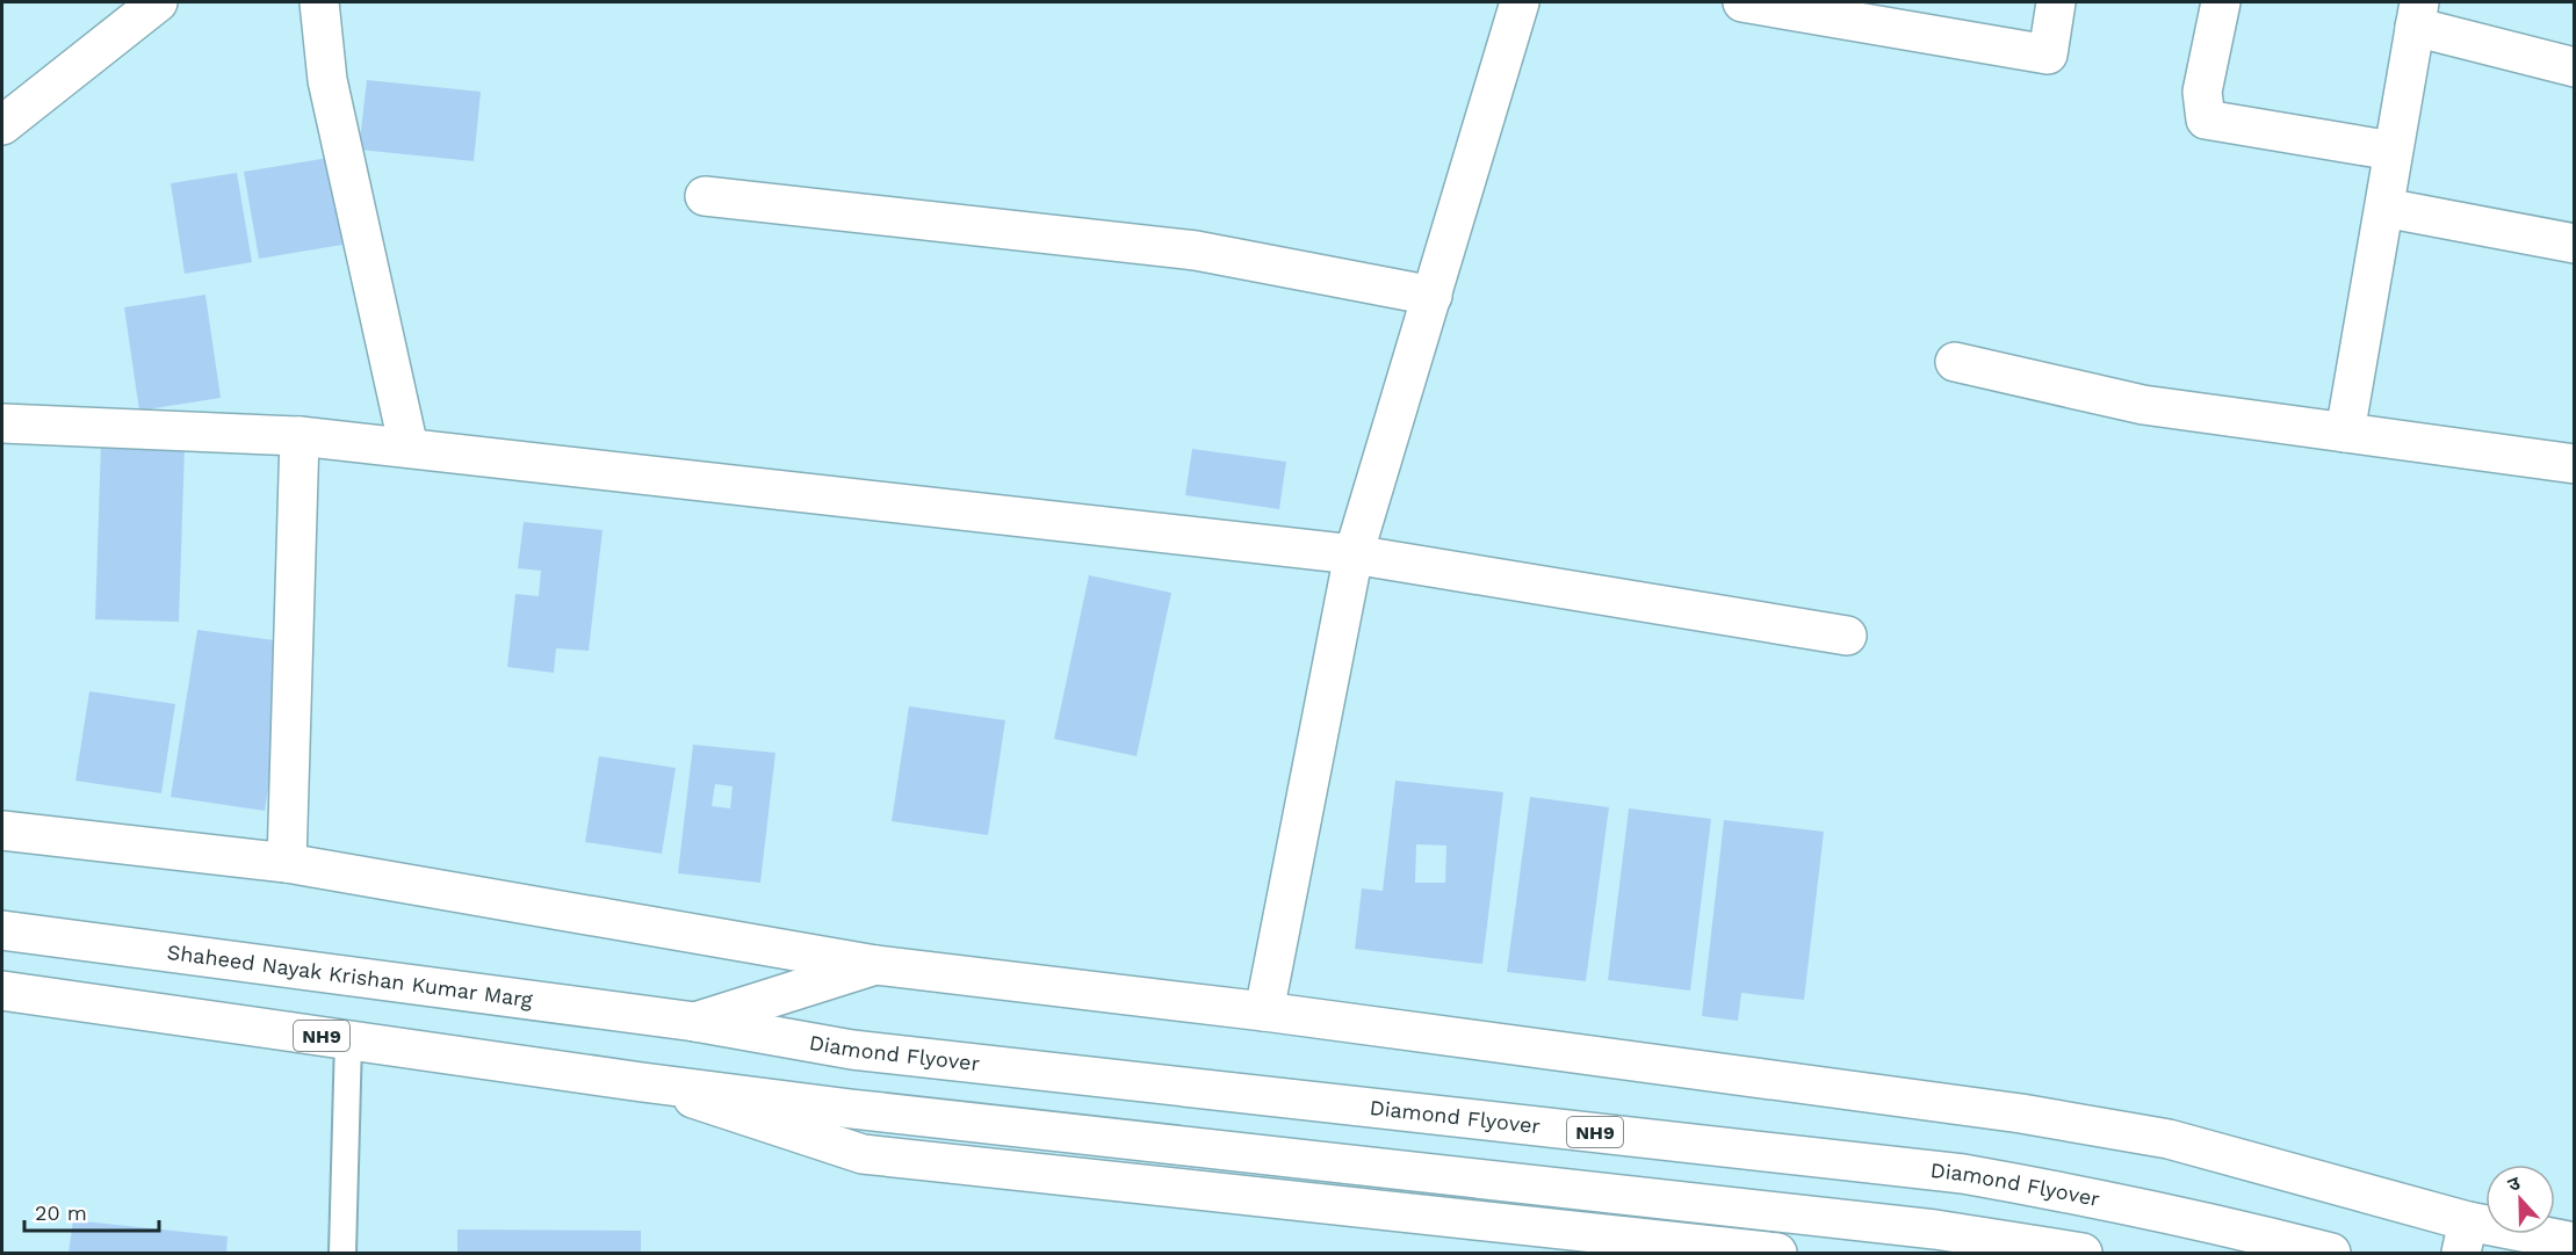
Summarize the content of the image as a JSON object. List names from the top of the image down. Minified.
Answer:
{"streets":{"main road":["Shaheed Nayak Krishan Kumar Marg","NH9","Diamond Flyover"]},"crossings":[["Shaheed Nayak Krishan Kumar Marg","Diamond Flyover"]],"scale_bar":"20 m","north":"top"}
